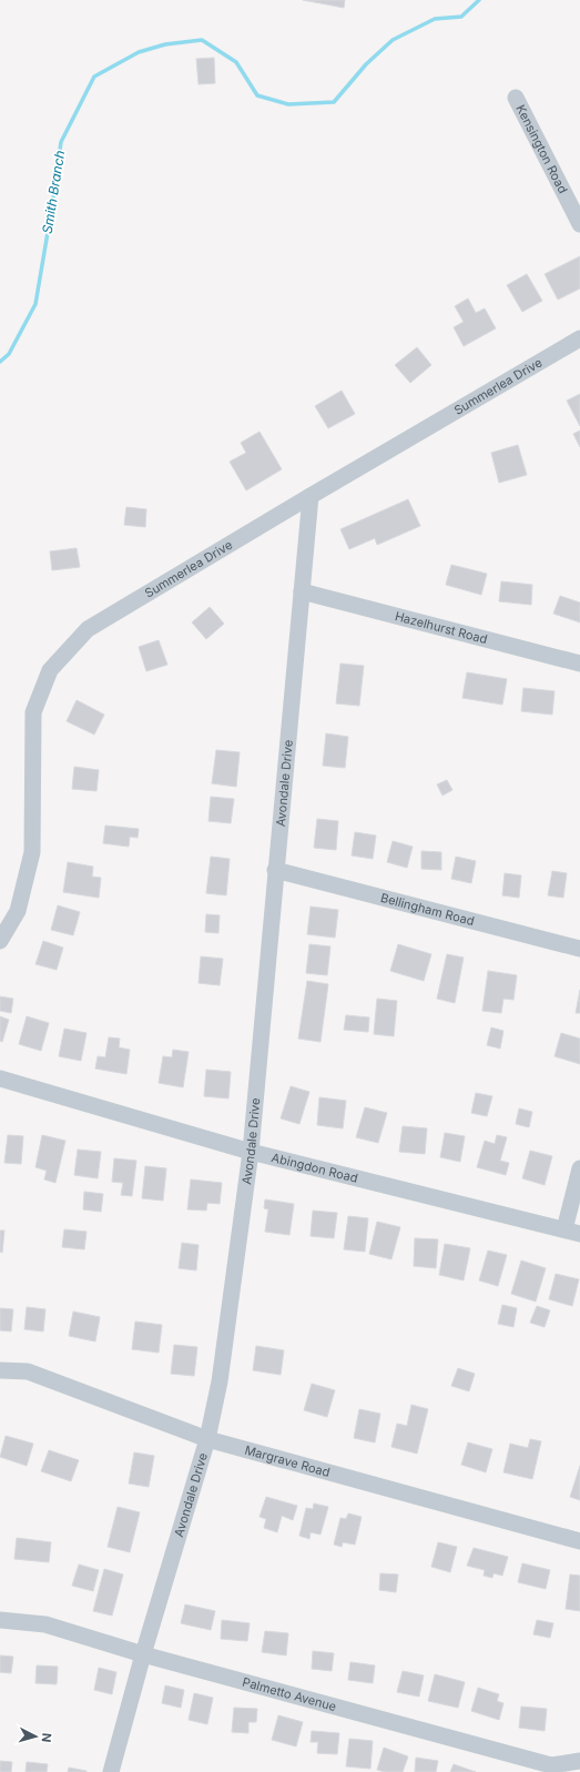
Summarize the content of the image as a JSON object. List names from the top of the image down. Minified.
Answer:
{"streets":{"street":["Kensington Road","Summerlea Drive","Hazelhurst Road","Avondale Drive","Bellingham Road","Abingdon Road","Margrave Road","Palmetto Avenue"]},"crossings":[["Summerlea Drive","Avondale Drive"],["Hazelhurst Road","Avondale Drive"],["Avondale Drive","Bellingham Road"],["Avondale Drive","Abingdon Road"],["Avondale Drive","Margrave Road"],["Avondale Drive","Palmetto Avenue"]],"water":["Smith Branch"],"north":"right"}
